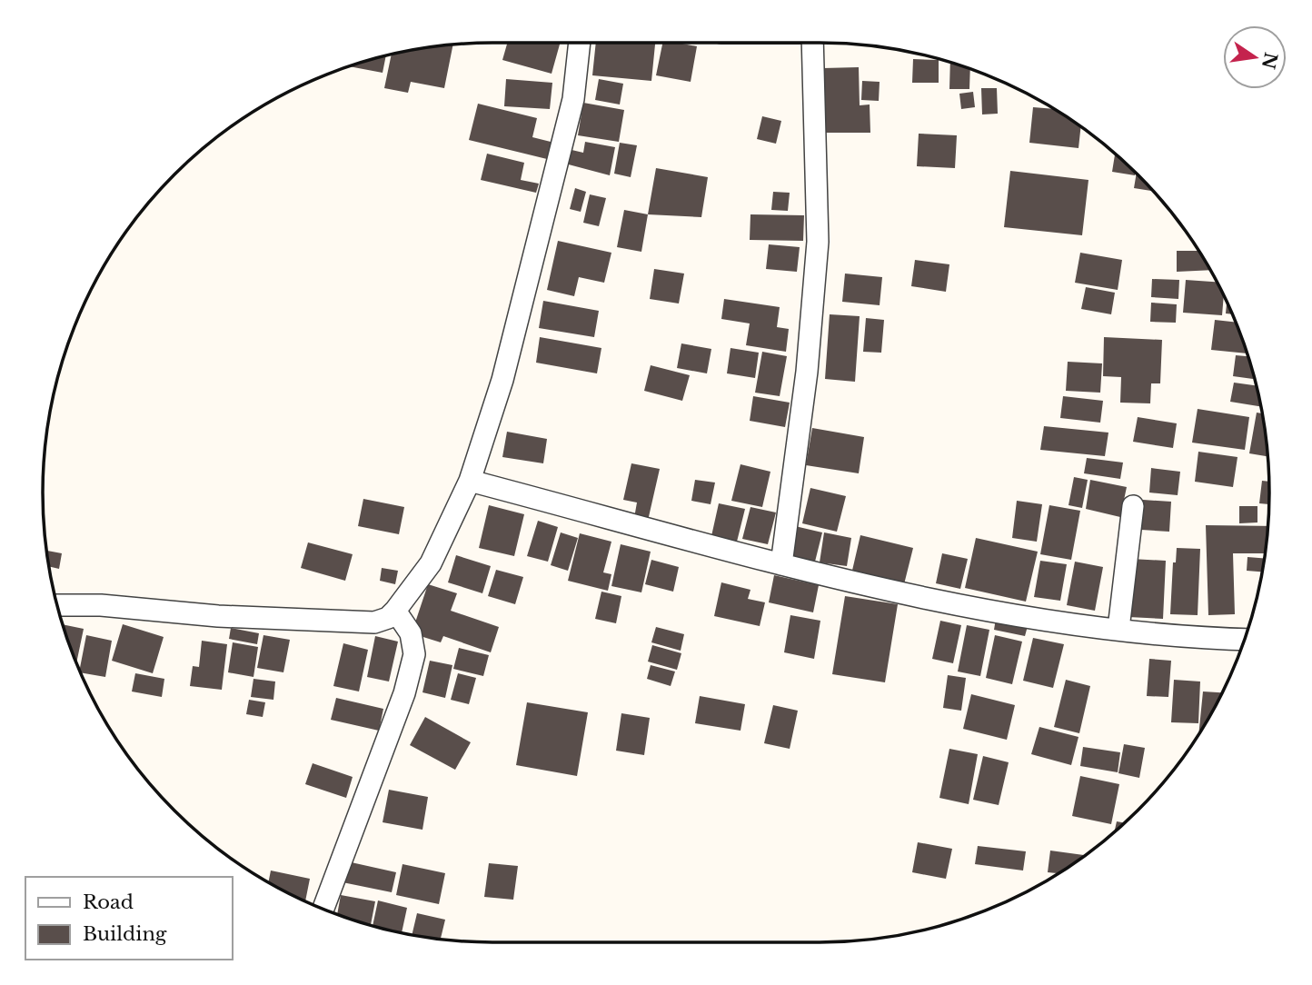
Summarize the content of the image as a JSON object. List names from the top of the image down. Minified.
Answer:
{"legend":["Road","Building"],"north":"right"}
